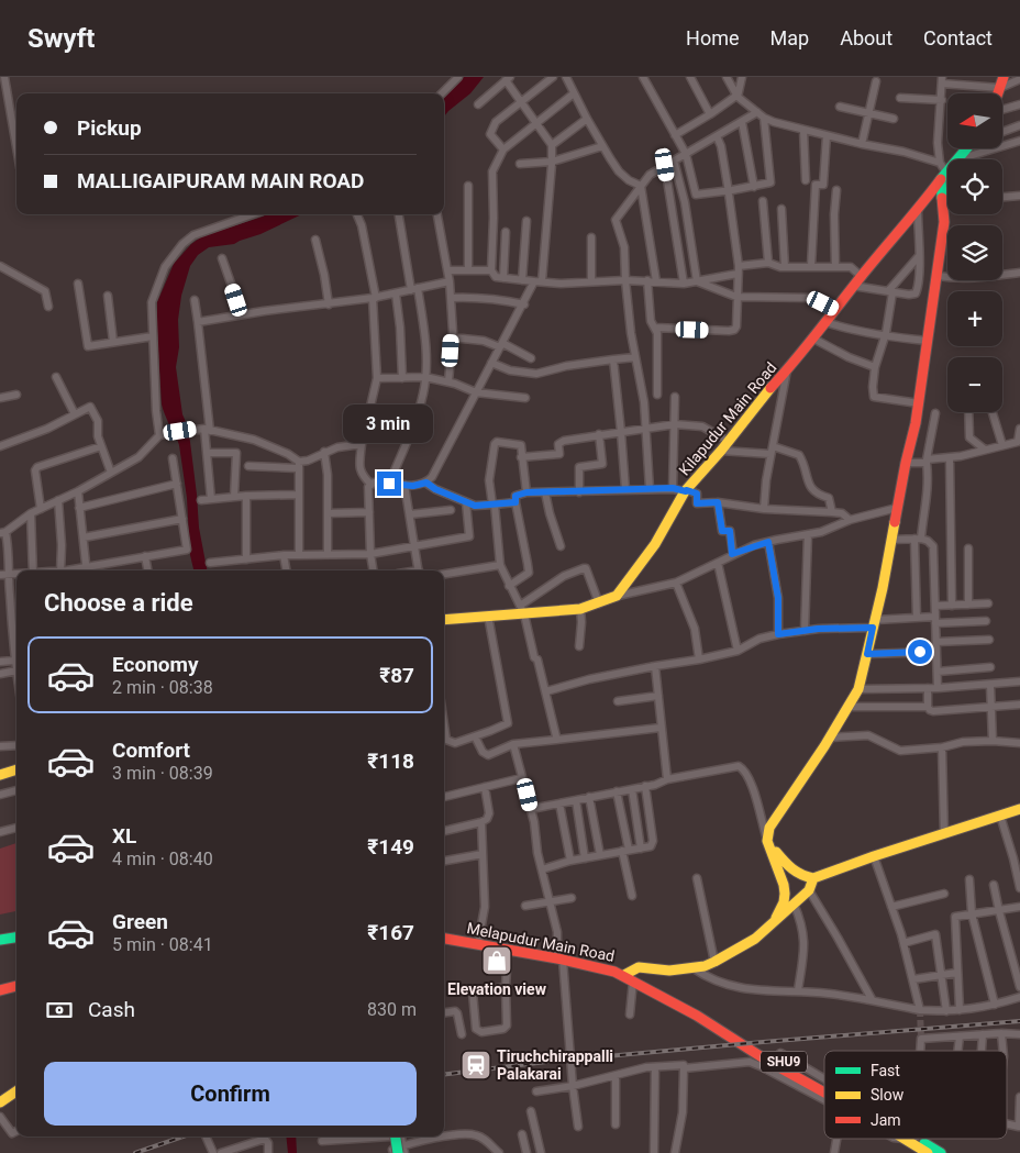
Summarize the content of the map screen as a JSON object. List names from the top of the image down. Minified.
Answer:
{"streets":{"main road":["Kilapudur Main Road","Melapudur Main Road","SHU9"]},"places":{"shop":["Elevation view"],"station":["Tiruchchirappalli Palakarai"]},"legend":["Fast","Slow","Jam"],"north":"left","page":{"header":"Swyft","nav":["Home","Map","About","Contact"],"map_buttons":["+","−"],"banner":["Pickup","MALLIGAIPURAM MAIN ROAD"],"bubble":"3 min","heading":"Choose a ride","list":[{"name":"Economy","note":"2 min · 08:38","value":"₹87"},{"name":"Comfort","note":"3 min · 08:39","value":"₹118"},{"name":"XL","note":"4 min · 08:40","value":"₹149"},{"name":"Green","note":"5 min · 08:41","value":"₹167"}],"pay":["Cash","830 m"],"buttons":"Confirm"}}
